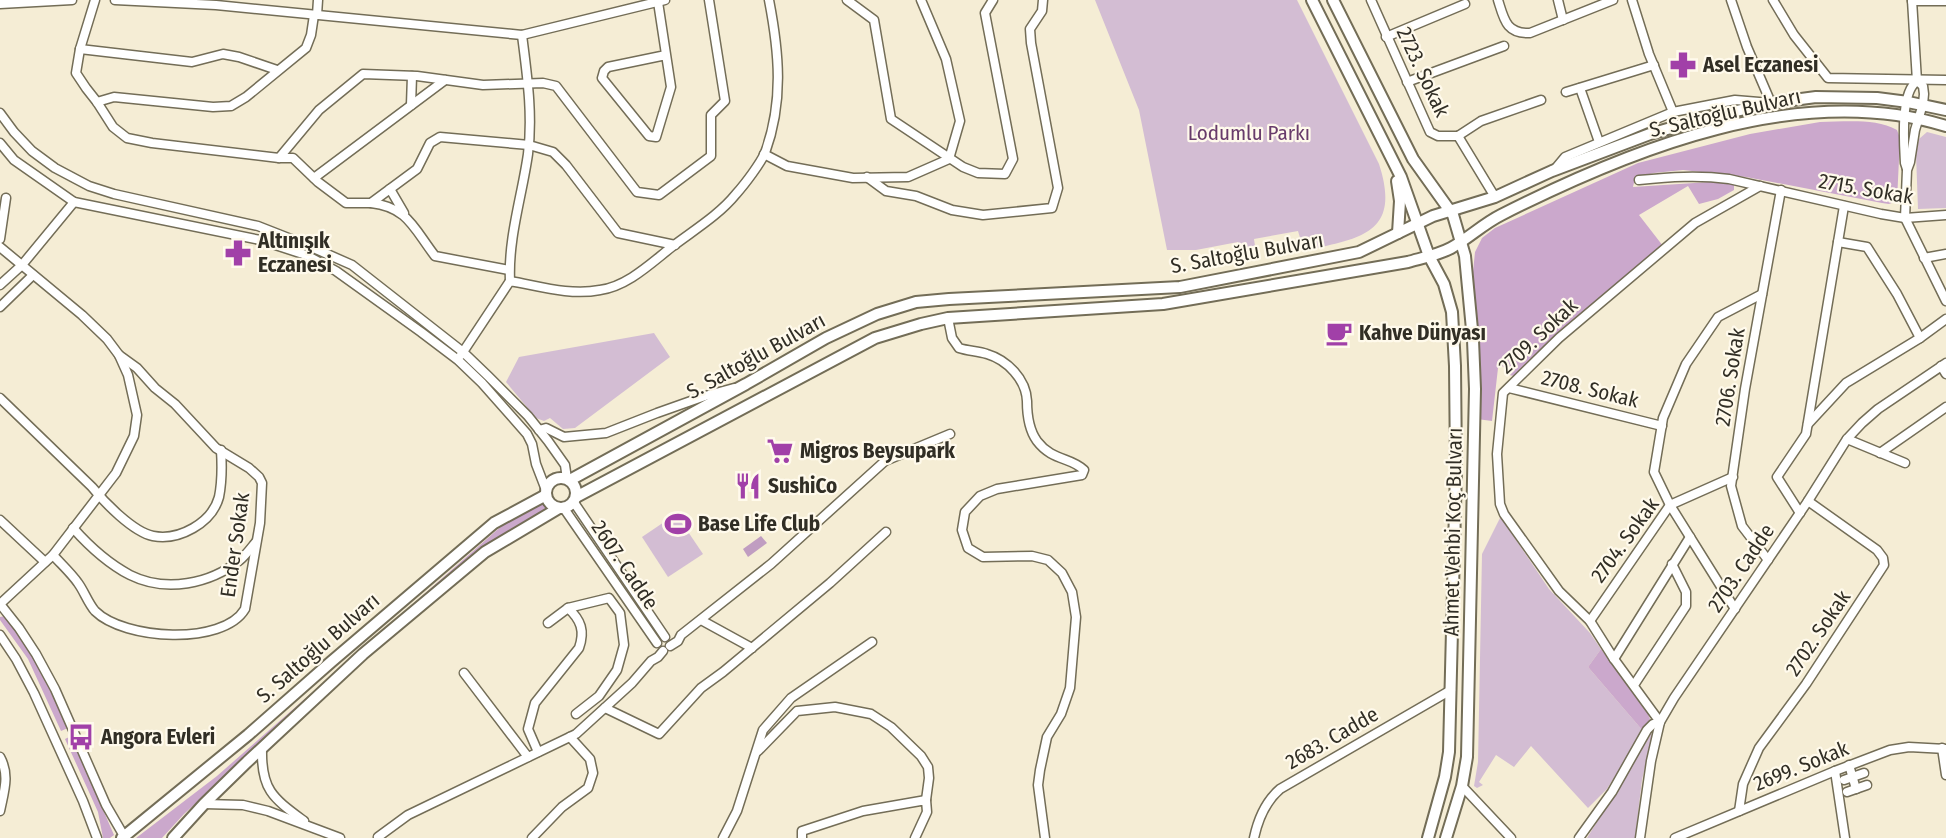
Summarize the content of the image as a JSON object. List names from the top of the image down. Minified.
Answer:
{"streets":{"main road":["S. Saltoğlu Bulvarı","Ahmet Vehbi Koç Bulvarı"],"street":["2723. Sokak","2715. Sokak","2709. Sokak","2706. Sokak","2708. Sokak","2704. Sokak","Ender Sokak","2607. Cadde","2703. Cadde","2702. Sokak","2683. Cadde","2699. Sokak"]},"crossings":[["S. Saltoğlu Bulvarı","Ahmet Vehbi Koç Bulvarı"],["S. Saltoğlu Bulvarı","2607. Cadde"],["2715. Sokak","2709. Sokak"],["2715. Sokak","2706. Sokak"],["2709. Sokak","2708. Sokak"],["2709. Sokak","2704. Sokak"],["2709. Sokak","2703. Cadde"],["2706. Sokak","2704. Sokak"],["2706. Sokak","2703. Cadde"],["Ahmet Vehbi Koç Bulvarı","2683. Cadde"],["2703. Cadde","2702. Sokak"],["2702. Sokak","2699. Sokak"]],"parks":["Lodumlu Parkı"],"places":{"pharmacy":["Asel Eczanesi","Altınışık Eczanesi"],"cafe":["Kahve Dünyası"],"supermarket":["Migros Beysupark"],"restaurant":["SushiCo"],"sports":["Base Life Club"],"bus stop":["Angora Evleri"]}}
